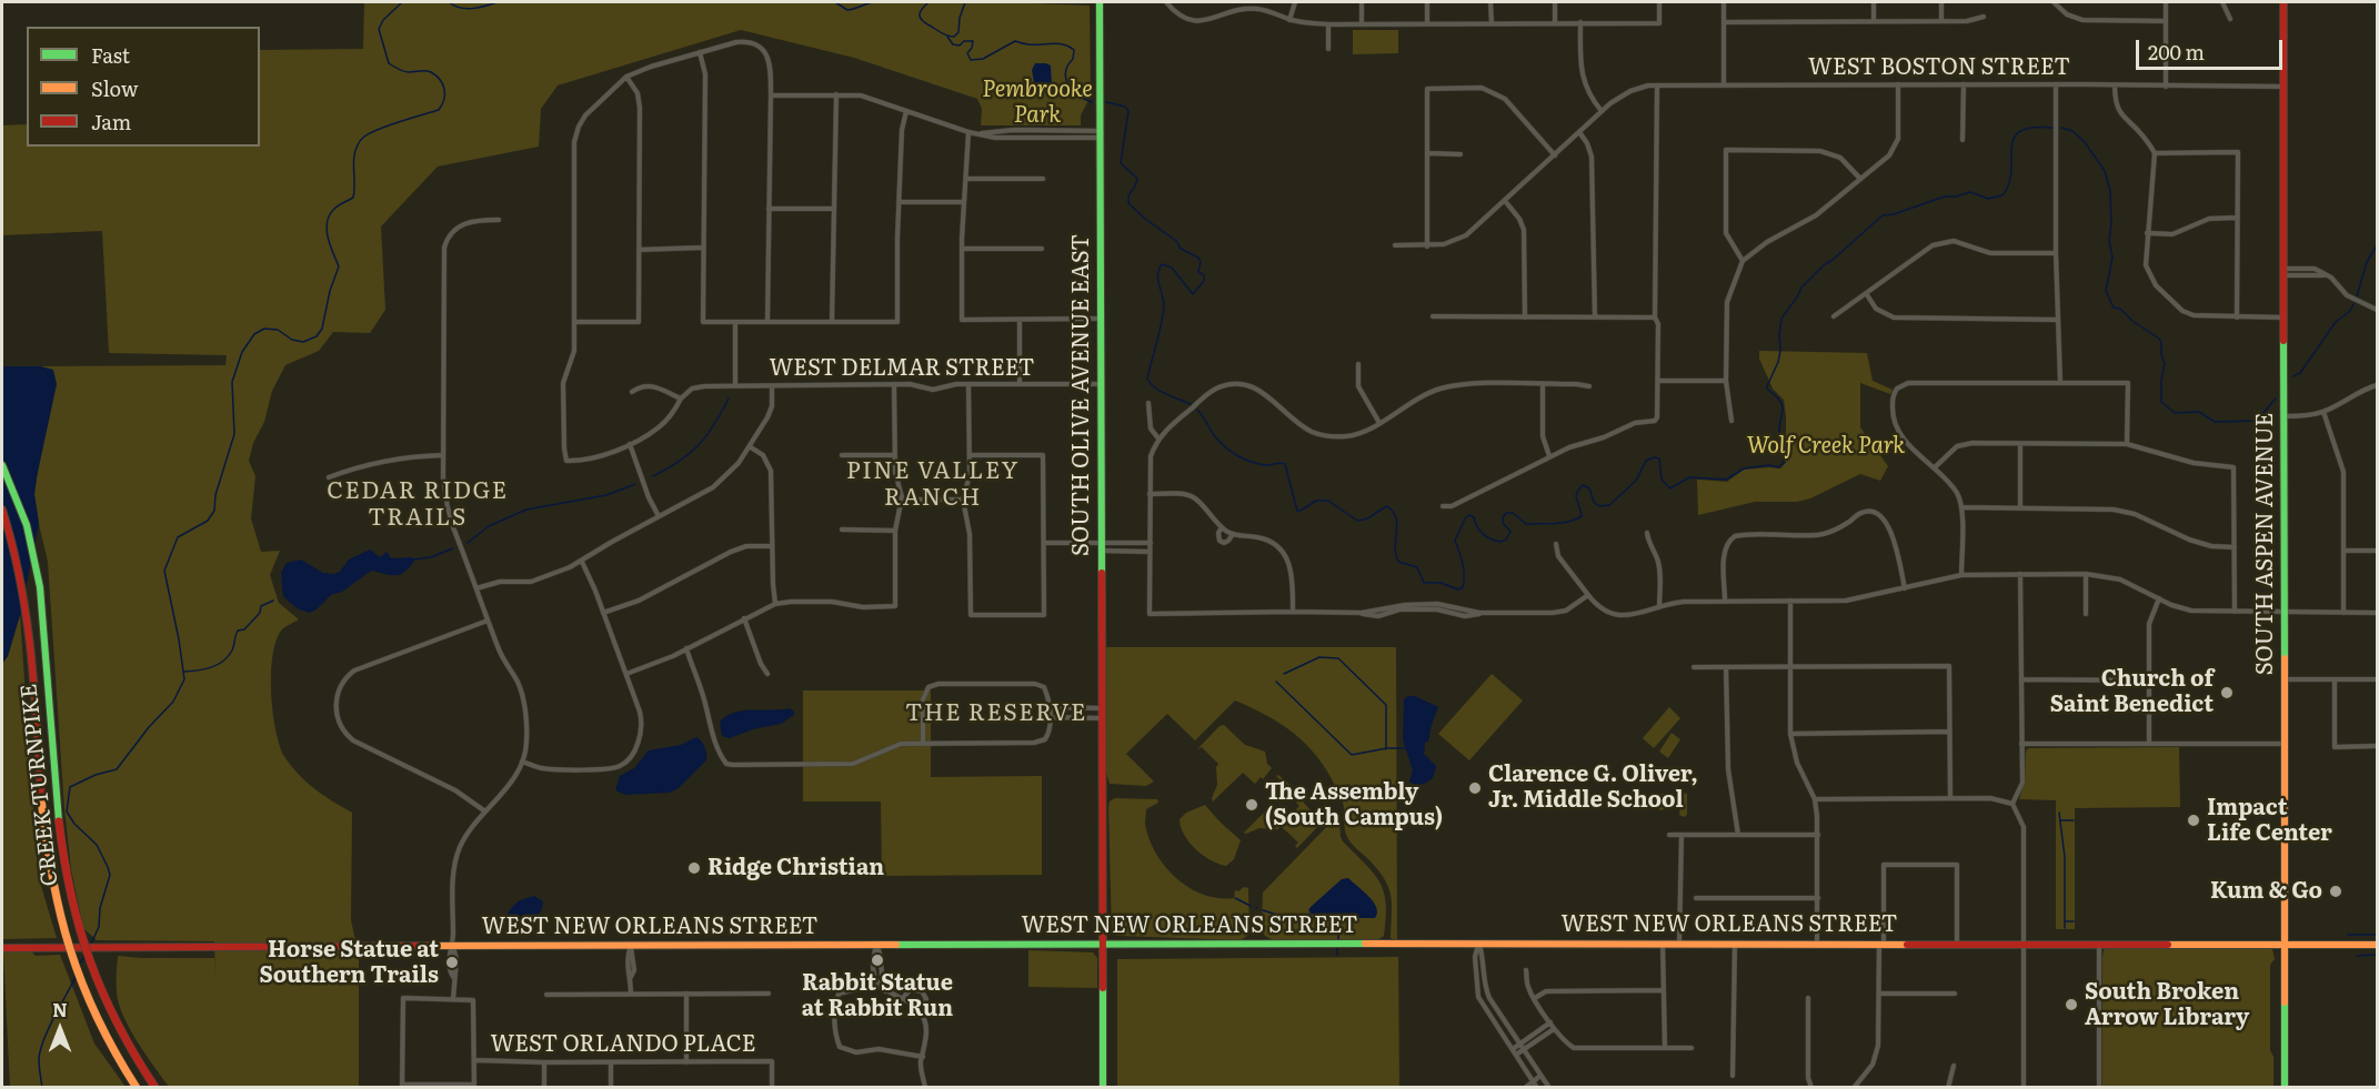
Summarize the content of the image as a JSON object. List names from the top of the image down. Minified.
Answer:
{"streets":{"main road":["SOUTH OLIVE AVENUE EAST","SOUTH ASPEN AVENUE","CREEK TURNPIKE","WEST NEW ORLEANS STREET"],"street":["WEST BOSTON STREET","WEST DELMAR STREET","WEST ORLANDO PLACE"]},"crossings":[["WEST BOSTON STREET","SOUTH ASPEN AVENUE"],["WEST DELMAR STREET","SOUTH OLIVE AVENUE EAST"],["SOUTH OLIVE AVENUE EAST","WEST NEW ORLEANS STREET"],["SOUTH ASPEN AVENUE","WEST NEW ORLEANS STREET"]],"districts":["PINE VALLEY RANCH","CEDAR RIDGE TRAILS","THE RESERVE"],"parks":["Pembrooke Park","Wolf Creek Park"],"places":["Church of Saint Benedict","Clarence G. Oliver, Jr. Middle School","The Assembly (South Campus)","Impact Life Center","Ridge Christian","Kum & Go","Rabbit Statue at Rabbit Run","Horse Statue at Southern Trails","South Broken Arrow Library"],"legend":["Fast","Slow","Jam"],"scale_bar":"200 m","north":"top"}
